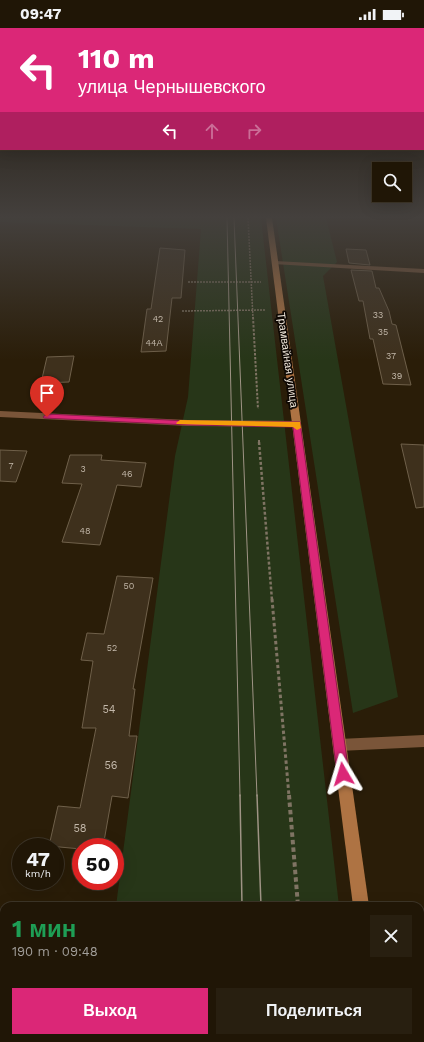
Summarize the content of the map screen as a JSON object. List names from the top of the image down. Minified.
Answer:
{"streets":{"main road":["Трамвайная улица"]},"house_numbers":["33","42","35","44А","37","39","7","3","46","48","50","52","54","56","58"],"page":{"status":"09:47","turn":["110 m","улица Чернышевского"],"speed":"47 km/h","limit":"50","heading":["1 мин","190 m · 09:48"],"buttons":["Выход","Поделиться"]}}
